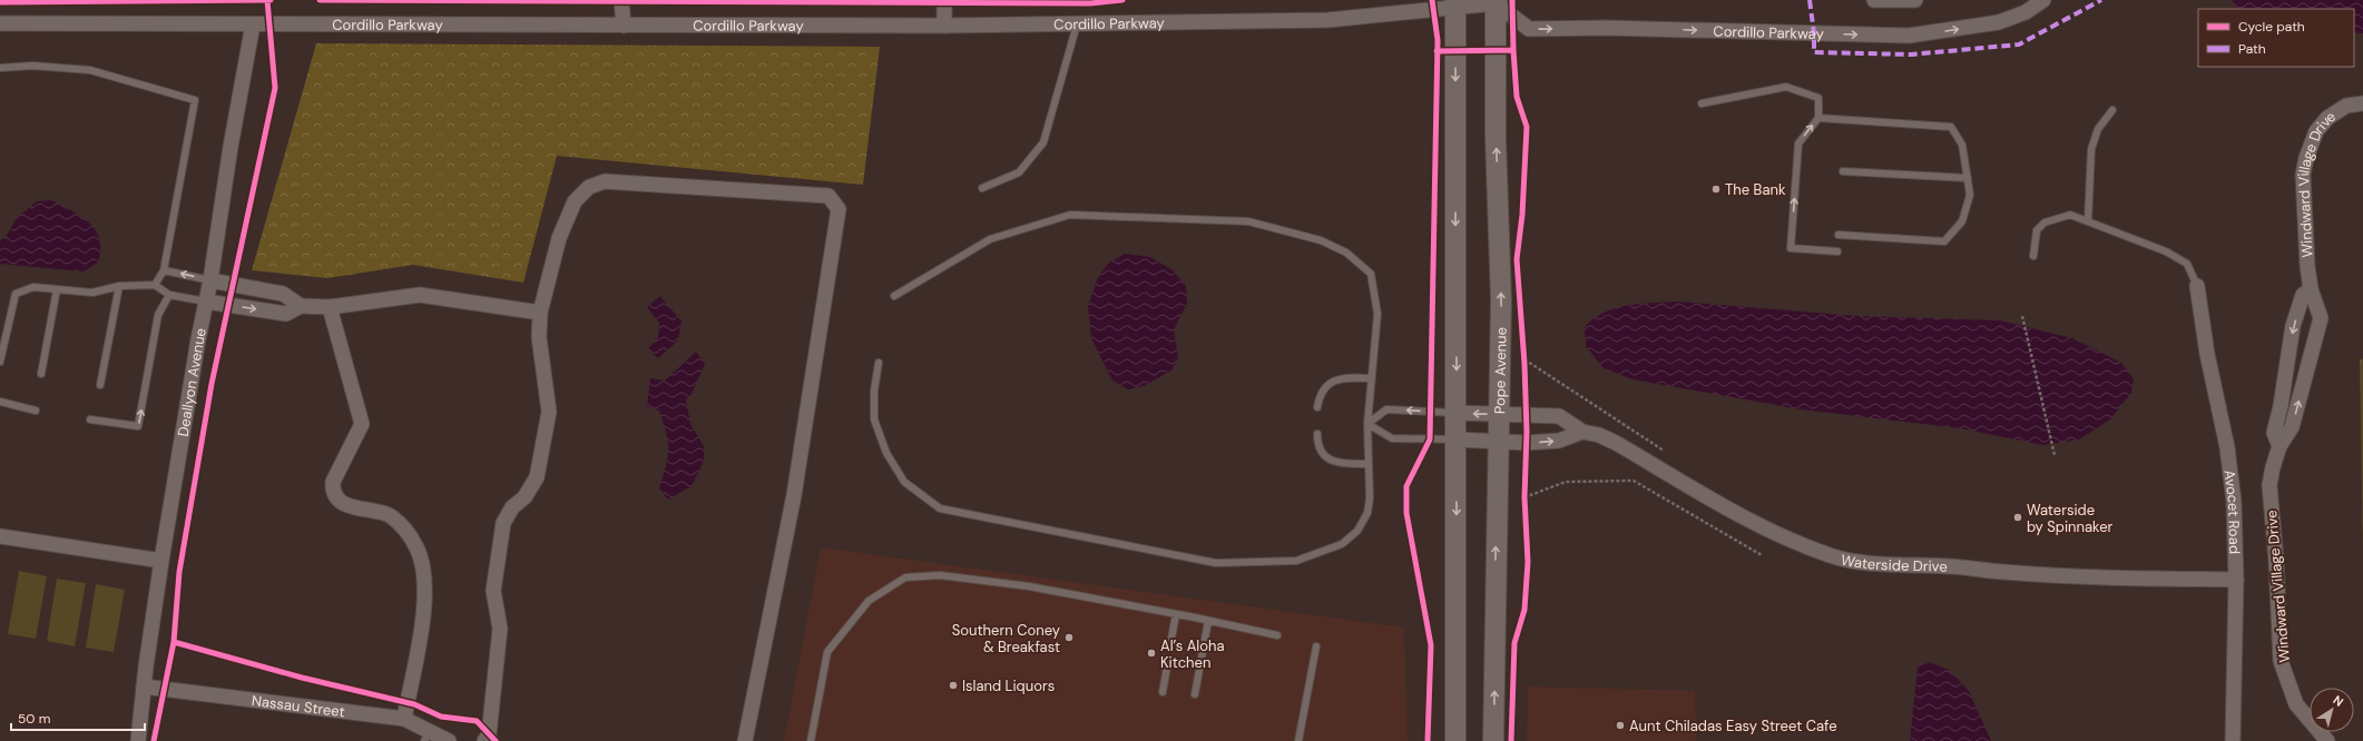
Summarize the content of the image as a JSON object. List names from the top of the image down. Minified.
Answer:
{"streets":{"main road":["Pope Avenue"],"street":["Cordillo Parkway","Windward Village Drive","Deallyon Avenue","Avocet Road","Waterside Drive","Nassau Street"]},"crossings":[["Cordillo Parkway","Pope Avenue"],["Cordillo Parkway","Deallyon Avenue"],["Pope Avenue","Waterside Drive"],["Deallyon Avenue","Nassau Street"],["Avocet Road","Waterside Drive"]],"places":["The Bank","Waterside by Spinnaker","Southern Coney & Breakfast","Al’s Aloha Kitchen","Island Liquors","Aunt Chiladas Easy Street Cafe"],"legend":["Cycle path","Path"],"scale_bar":"50 m","north":"top right"}
